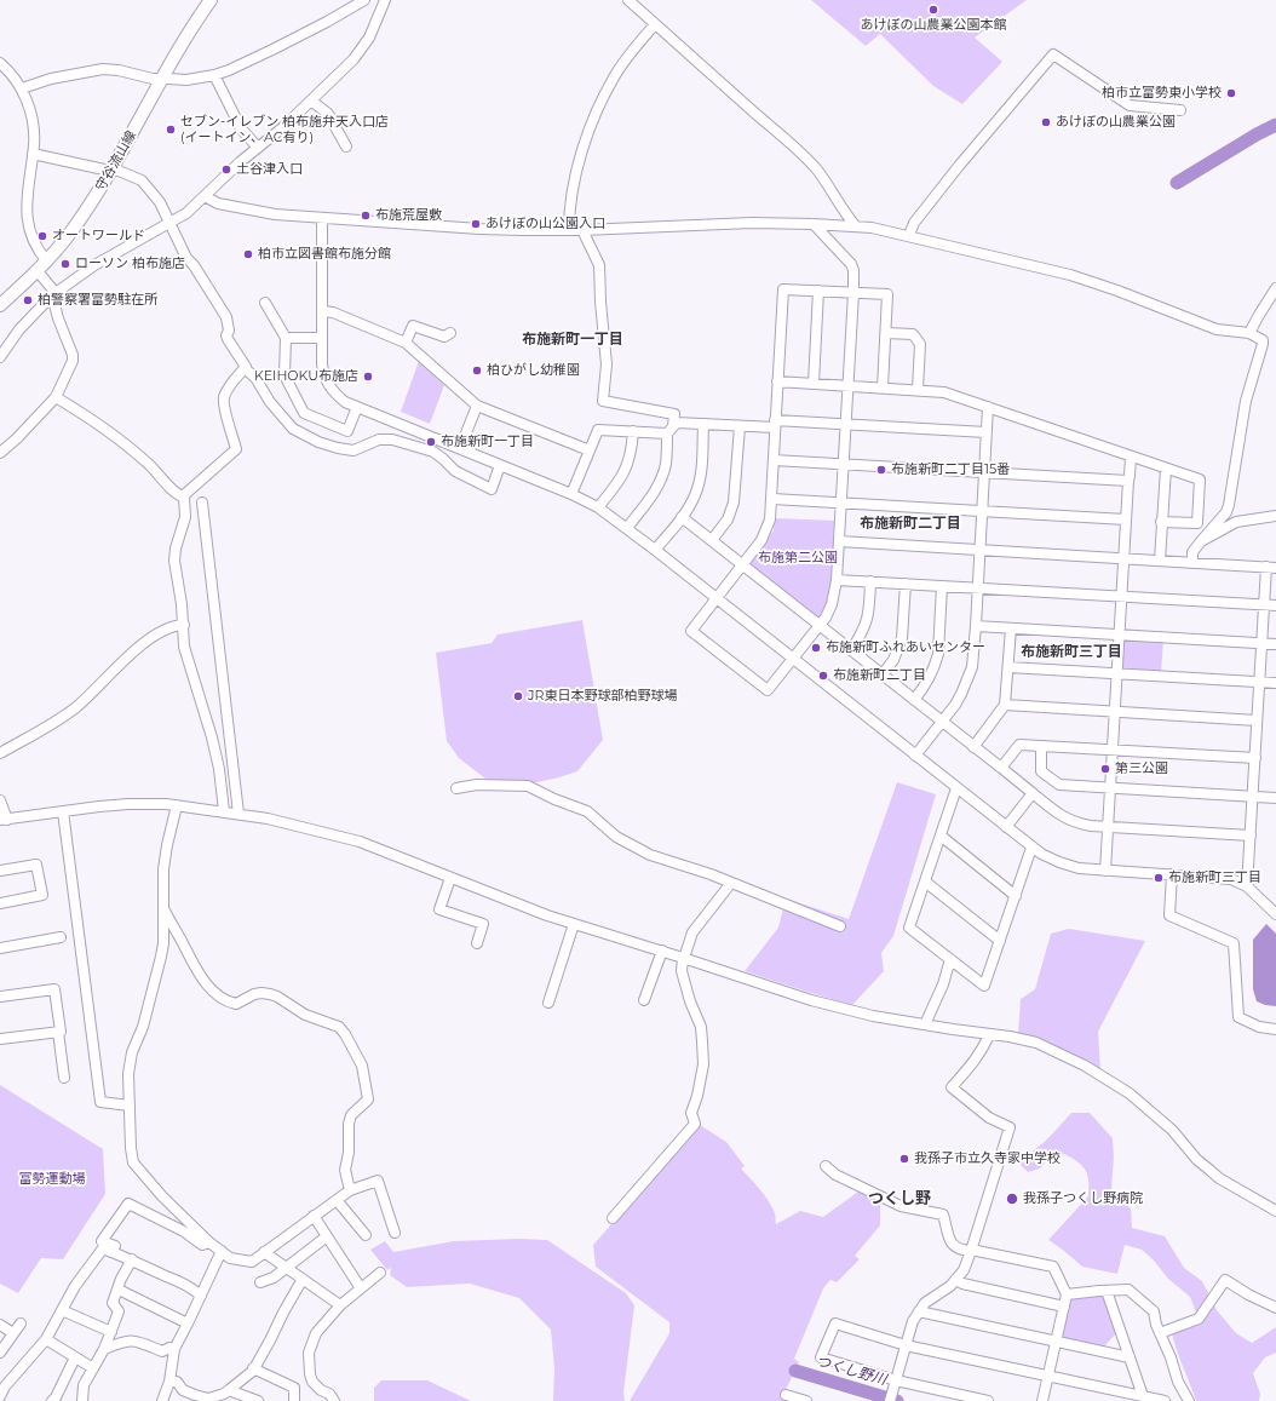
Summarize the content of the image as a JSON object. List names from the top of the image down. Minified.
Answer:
{"streets":{"main road":["守谷流山線"]},"districts":["布施新町一丁目","布施新町二丁目","布施新町三丁目","つくし野"],"water":["つくし野川"],"parks":["布施第二公園","富勢運動場"],"places":["あけぼの山農業公園本館","柏市立富勢東小学校","あけぼの山農業公園","セブン-イレブン 柏布施弁天入口店 (イートイン、AC有り)","土谷津入口","布施荒屋敷","あけぼの山公園入口","オートワールド","柏市立図書館布施分館","ローソン 柏布施店","柏警察署富勢駐在所","柏ひがし幼稚園","KEIHOKU布施店","布施新町一丁目","布施新町二丁目15番","布施新町ふれあいセンター","布施新町二丁目","JR東日本野球部柏野球場","第三公園","布施新町三丁目","我孫子市立久寺家中学校","我孫子つくし野病院"]}
